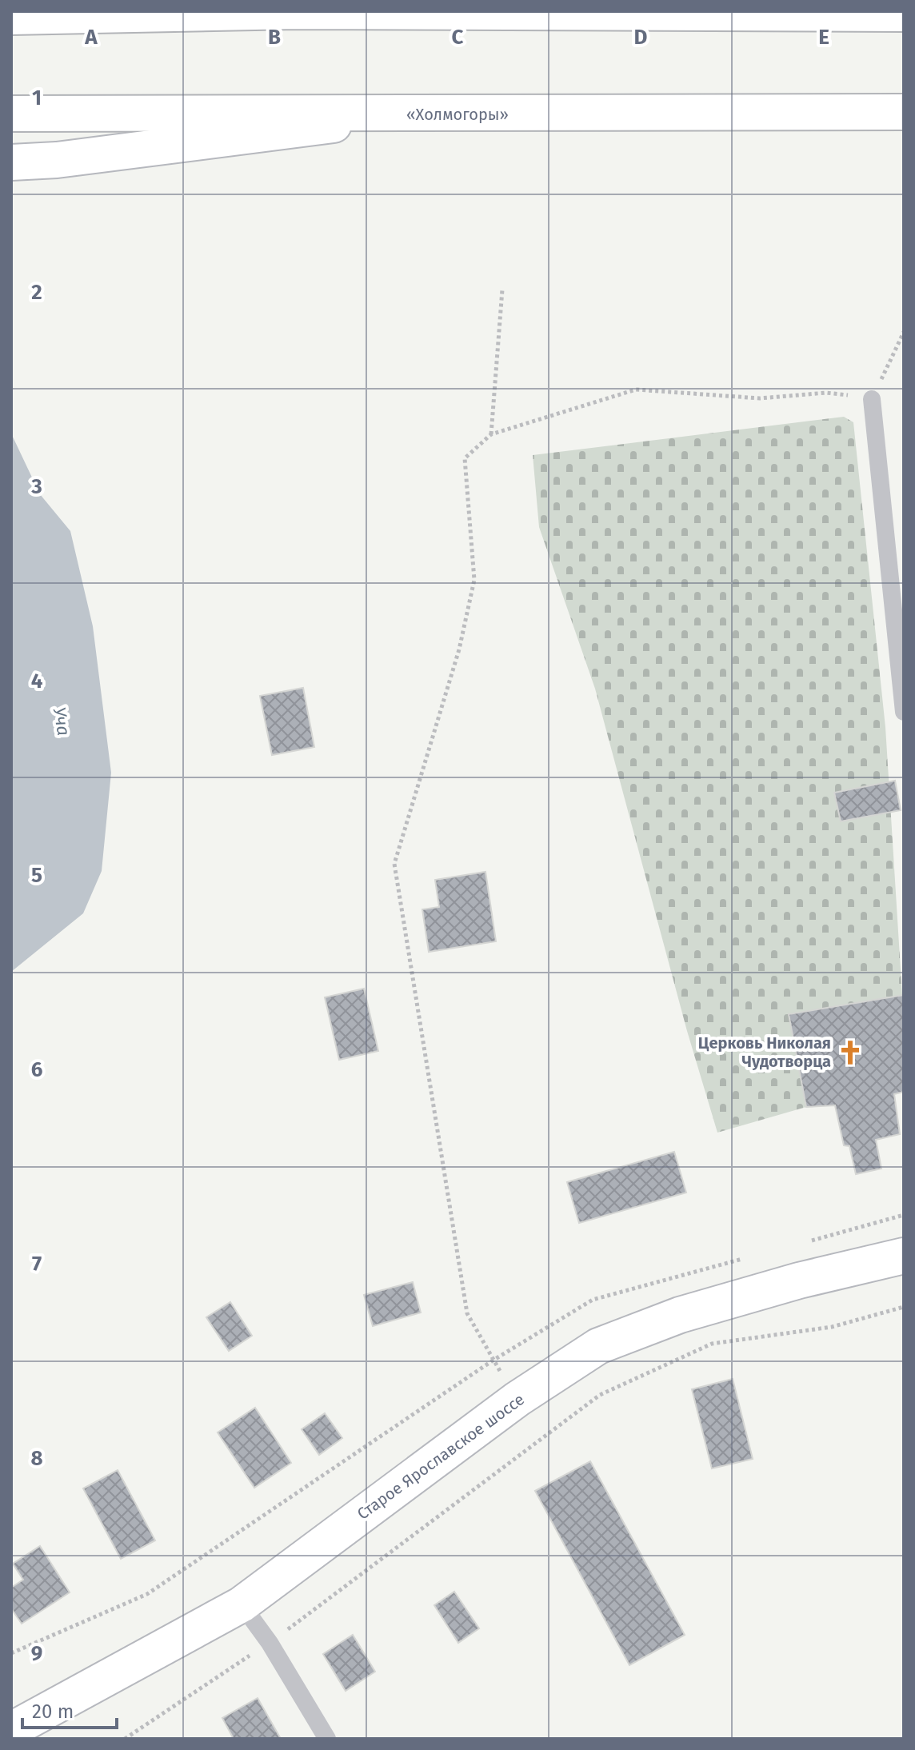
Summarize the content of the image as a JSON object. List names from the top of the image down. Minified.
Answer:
{"streets":{"main road":["«Холмогоры»","Старое Ярославское шоссе"]},"water":["Уча"],"places":{"church":["Церковь Николая Чудотворца"]},"scale_bar":"20 m","grid":{"columns":["A","B","C","D","E"],"rows":["1","2","3","4","5","6","7","8","9"]}}
